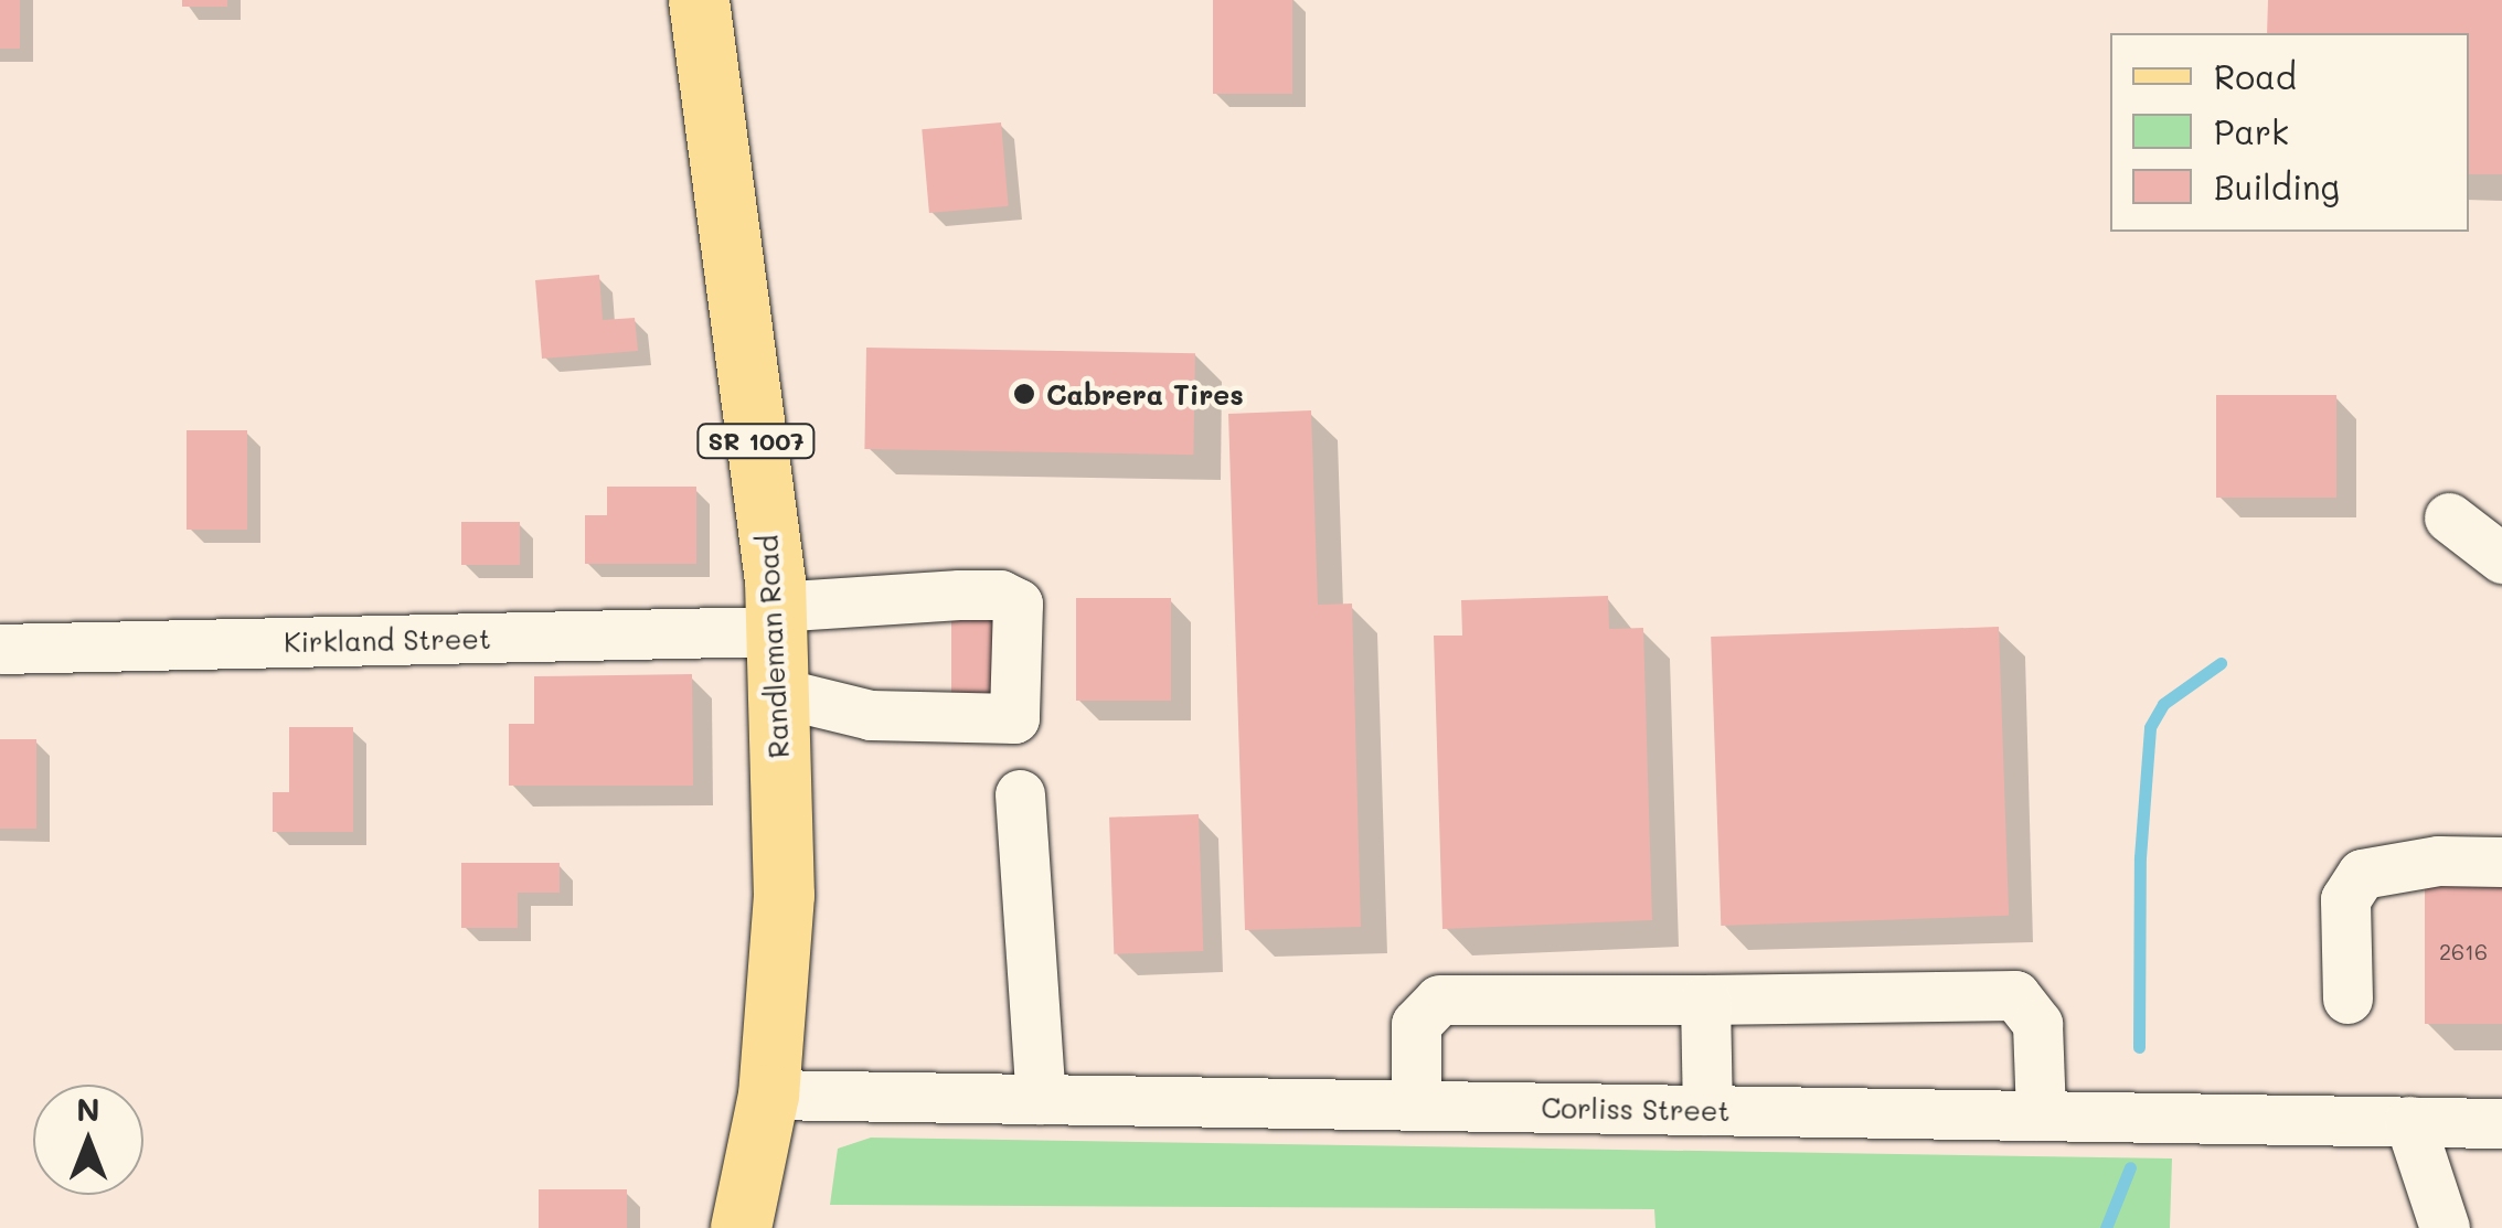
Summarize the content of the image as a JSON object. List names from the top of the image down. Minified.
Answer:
{"streets":{"main road":["SR 1007","Randleman Road"],"street":["Kirkland Street","Corliss Street"]},"crossings":[["Kirkland Street","Randleman Road"],["Randleman Road","Corliss Street"]],"places":["Cabrera Tires"],"house_numbers":["2616"],"legend":["Road","Park","Building"],"north":"top"}
